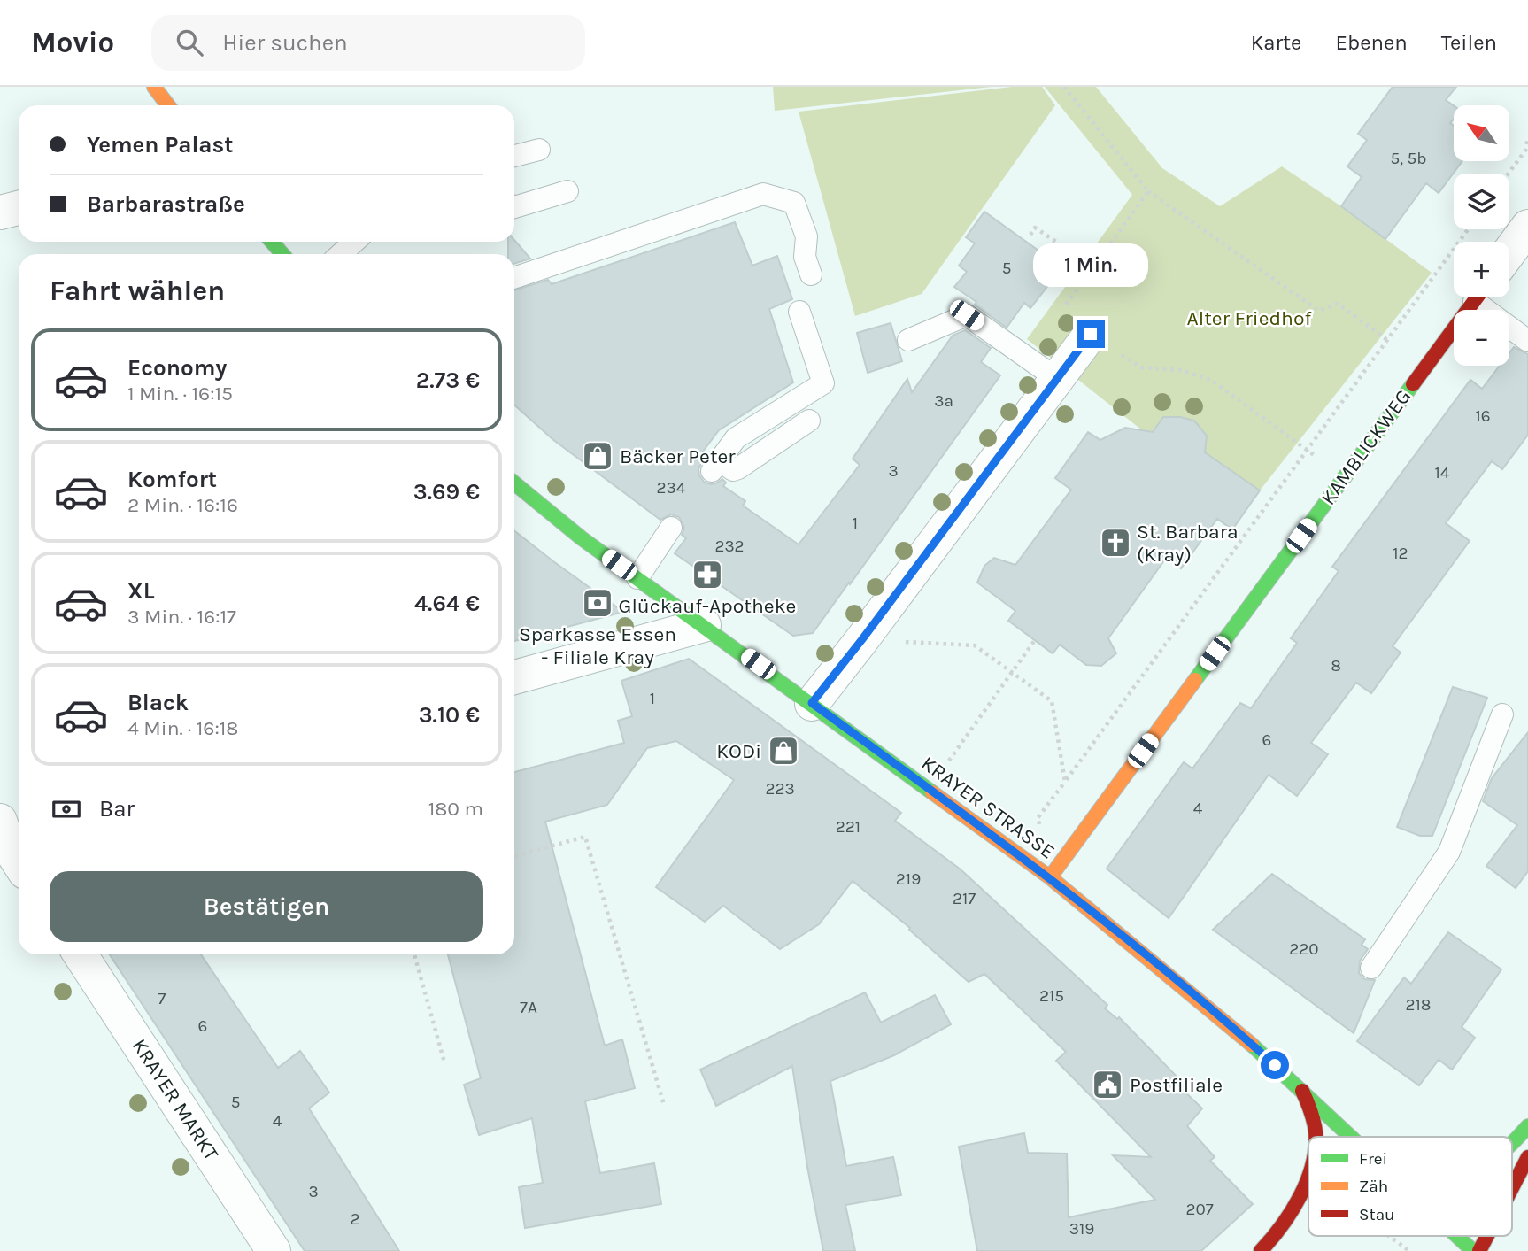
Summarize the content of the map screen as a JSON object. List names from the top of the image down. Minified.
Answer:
{"streets":{"main road":["KAMBLICKWEG","KRAYER STRASSE"],"street":["KRAYER MARKT"]},"crossings":[["KAMBLICKWEG","KRAYER STRASSE"]],"parks":["Alter Friedhof"],"places":{"shop":["Bäcker Peter","KODi"],"church":["St. Barbara (Kray)"],"pharmacy":["Glückauf-Apotheke"],"bank":["Sparkasse Essen - Filiale Kray"],"public building":["Postfiliale"]},"house_numbers":["5, 5b","5","3a","16","3","14","234","1","232","12","8","1","6","223","4","221","219","217","220","215","7","218","7A","6","5","4","3","207","2","319"],"legend":["Frei","Zäh","Stau"],"north":"top left","page":{"header":"Movio","search":"Hier suchen","nav":["Karte","Ebenen","Teilen"],"map_buttons":["+","−"],"banner":["Yemen Palast","Barbarastraße"],"bubble":"1 Min.","heading":"Fahrt wählen","list":[{"name":"Economy","note":"1 Min. · 16:15","value":"2.73 €"},{"name":"Komfort","note":"2 Min. · 16:16","value":"3.69 €"},{"name":"XL","note":"3 Min. · 16:17","value":"4.64 €"},{"name":"Black","note":"4 Min. · 16:18","value":"3.10 €"}],"pay":["Bar","180 m"],"buttons":"Bestätigen"}}
